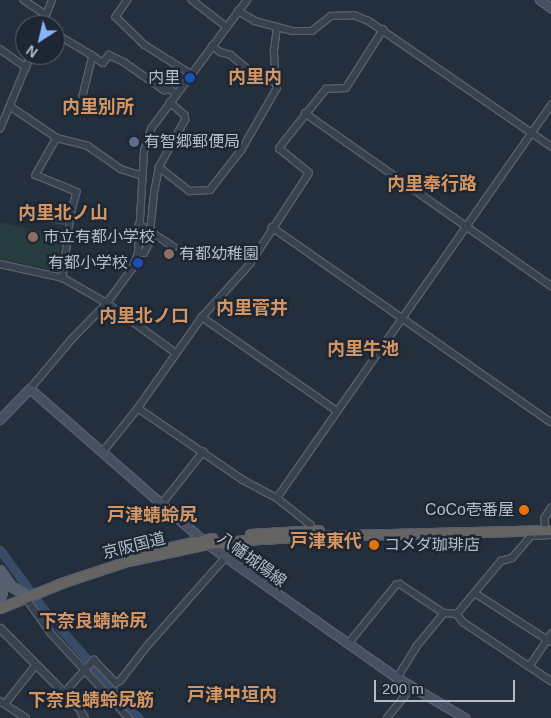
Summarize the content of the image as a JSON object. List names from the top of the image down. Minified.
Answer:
{"streets":{"highway":["京阪国道"],"main road":["八幡城陽線"]},"crossings":[["京阪国道","八幡城陽線"]],"districts":["内里内","内里別所","内里奉行路","内里北ノ山","内里菅井","内里北ノ口","内里牛池","戸津蜻蛉尻","戸津東代","下奈良蜻蛉尻","戸津中垣内","下奈良蜻蛉尻筋"],"places":["内里","有智郷郵便局","市立有都小学校","有都幼稚園","有都小学校","CoCo壱番屋","コメダ珈琲店"],"scale_bar":"200 m","north":"bottom left"}
